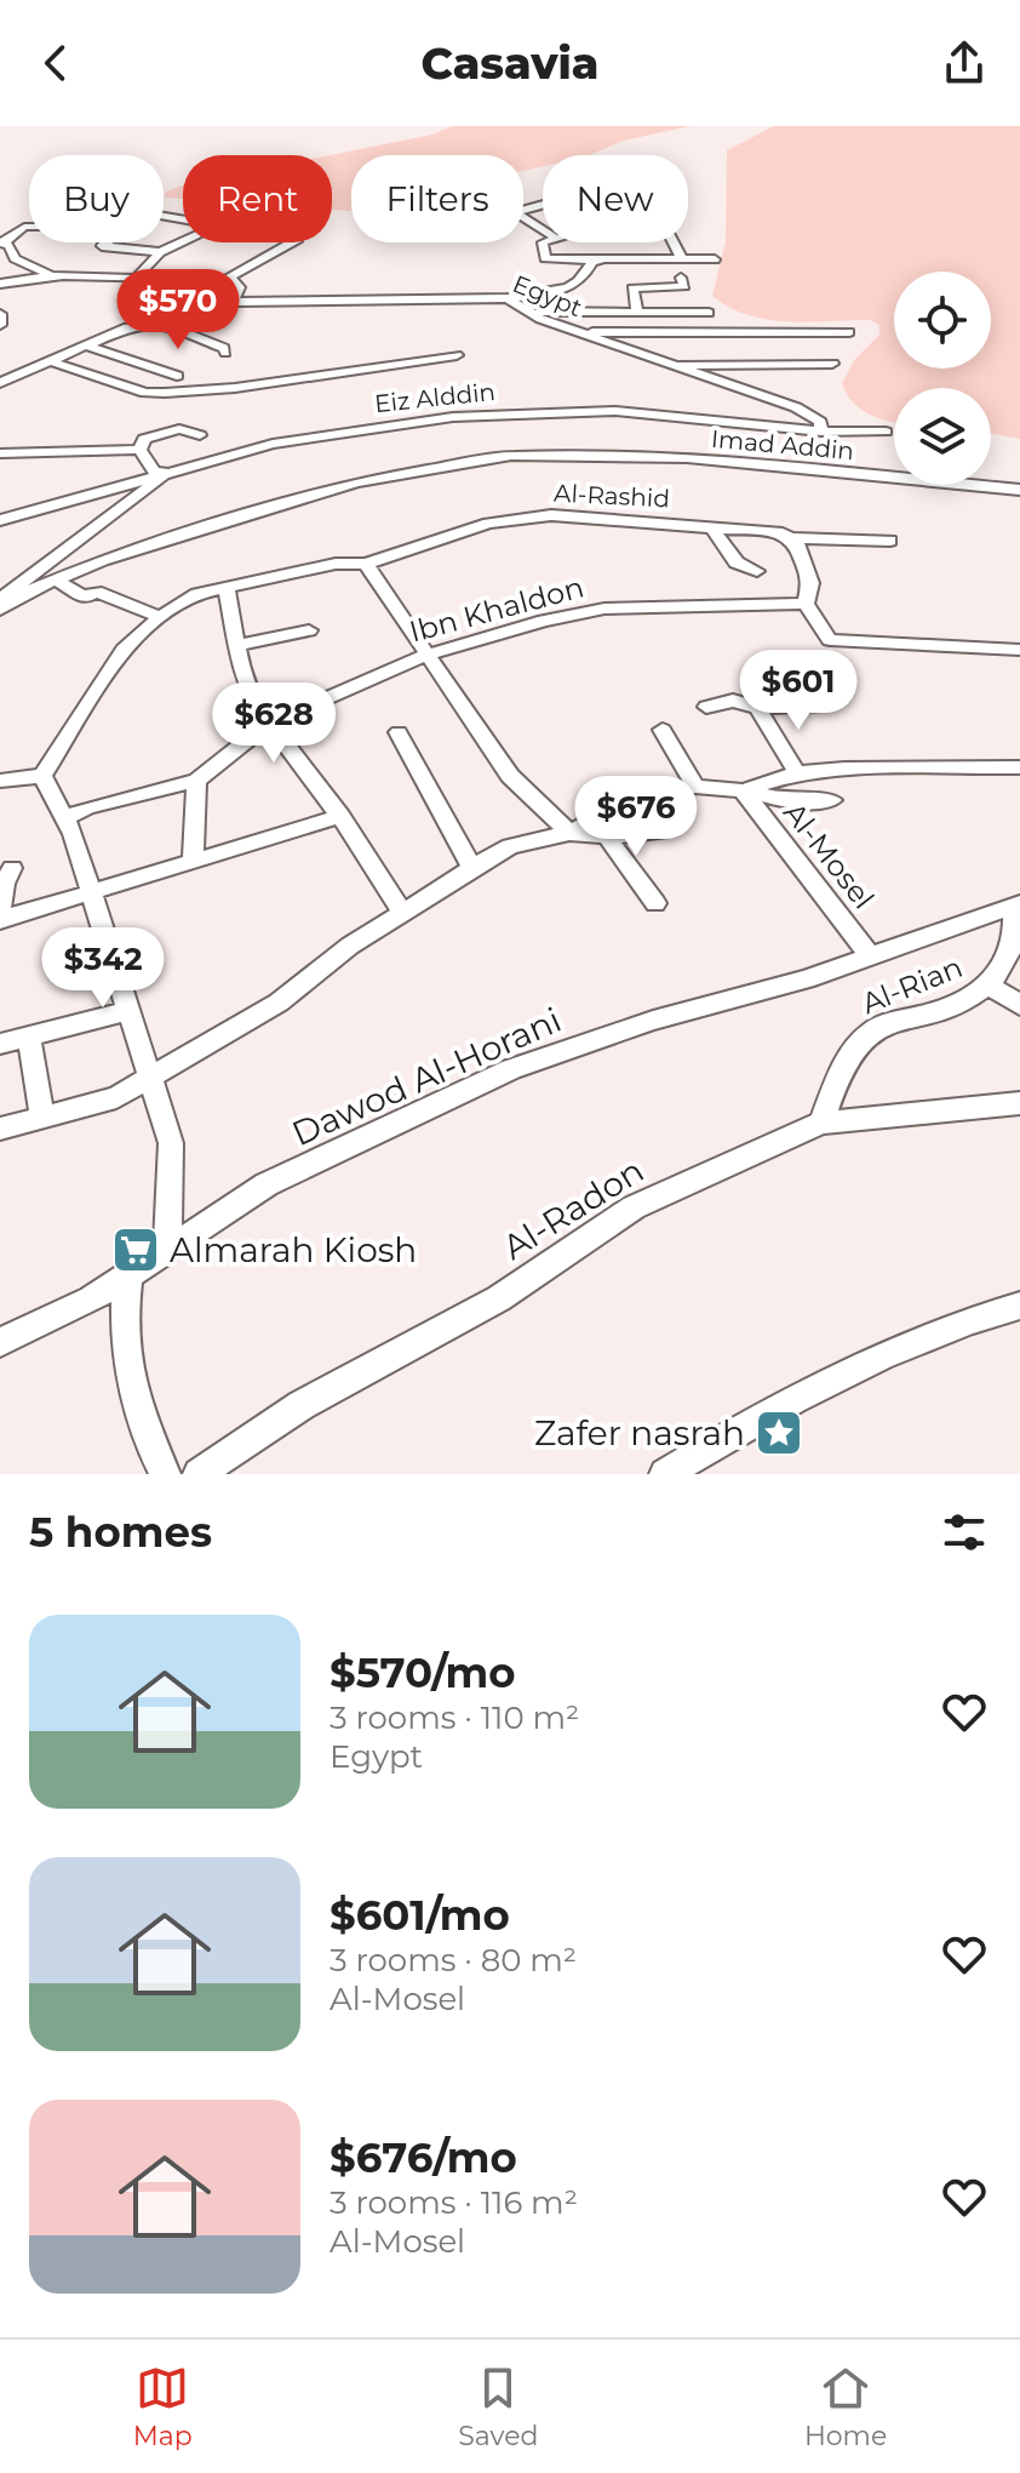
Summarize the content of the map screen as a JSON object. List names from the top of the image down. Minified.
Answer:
{"streets":{"street":["Egypt","Eiz Alddin","Imad Addin","Al-Rashid","Ibn Khaldon","Al-Mosel","Al-Rian","Dawod Al-Horani","Al-Radon"]},"crossings":[["Egypt","Eiz Alddin"],["Al-Mosel","Dawod Al-Horani"],["Al-Rian","Dawod Al-Horani"],["Al-Rian","Al-Radon"]],"places":{"supermarket":["Almarah Kiosh"],"place":["Zafer nasrah"]},"page":{"header":"Casavia","chip":["Buy","Rent","Filters","New"],"price":["$570","$601","$628","$676","$342"],"heading":"5 homes","list":[{"name":"$570/mo","note":"3 rooms · 110 m² · Egypt"},{"name":"$601/mo","note":"3 rooms · 80 m² · Al-Mosel"},{"name":"$676/mo","note":"3 rooms · 116 m² · Al-Mosel"}],"tabs":["Map","Saved","Home"]}}
